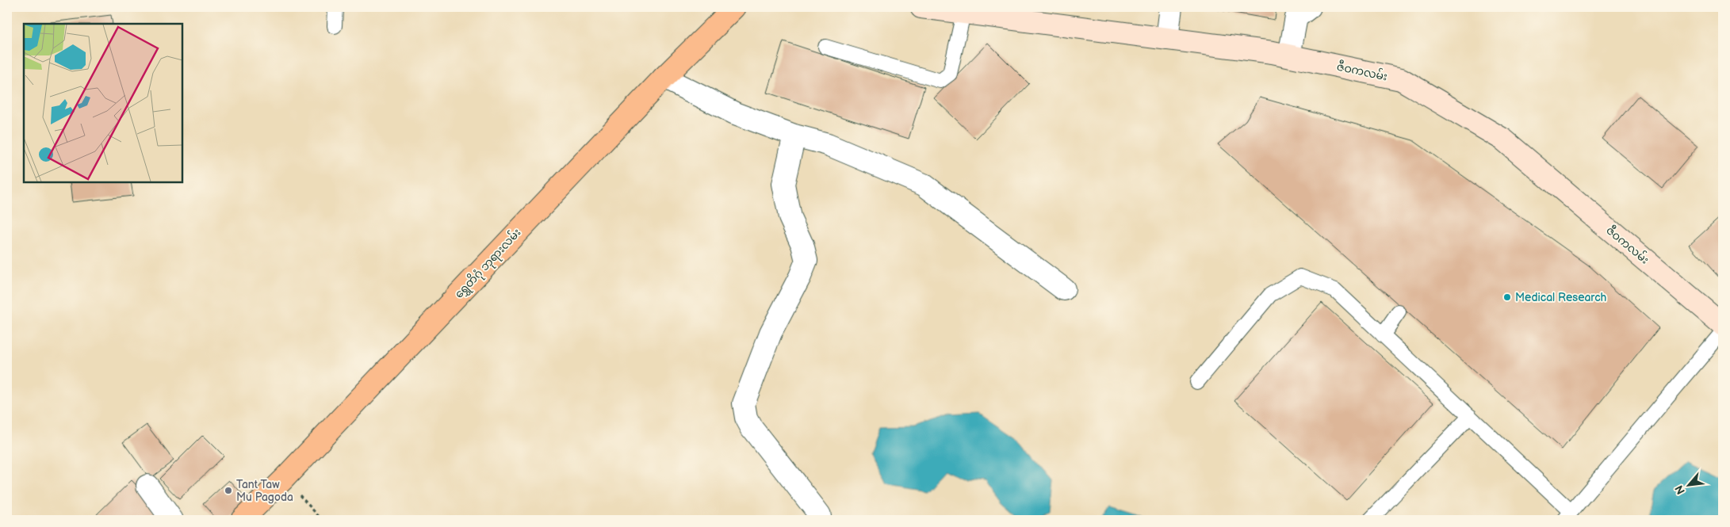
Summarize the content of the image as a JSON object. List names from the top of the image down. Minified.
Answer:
{"streets":{"main road":["ဇီဝကလမ်း","ရွှေတိဂုံ ဘုရားလမ်း"]},"places":["Medical Research","Tant Taw Mu Pagoda"],"north":"bottom left"}
